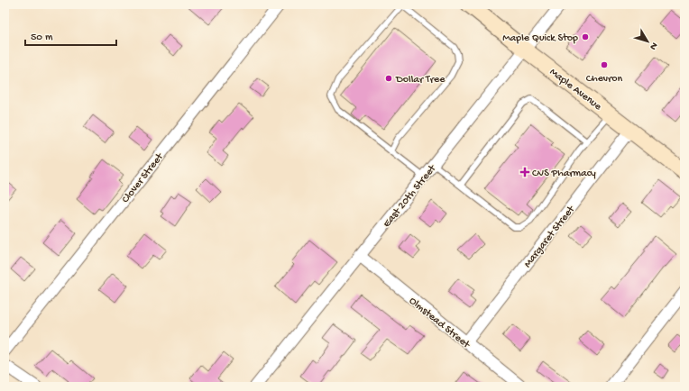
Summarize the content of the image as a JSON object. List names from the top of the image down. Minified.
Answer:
{"streets":{"main road":["Maple Avenue"],"street":["Clover Street","East 20th Street","Margaret Street","Olmstead Street"]},"crossings":[["Maple Avenue","East 20th Street"],["Maple Avenue","Margaret Street"],["East 20th Street","Olmstead Street"],["Margaret Street","Olmstead Street"]],"places":{"other":["Maple Quick Stop","Chevron","Dollar Tree"],"health":["CVS Pharmacy"]},"scale_bar":"50 m","north":"bottom right"}
